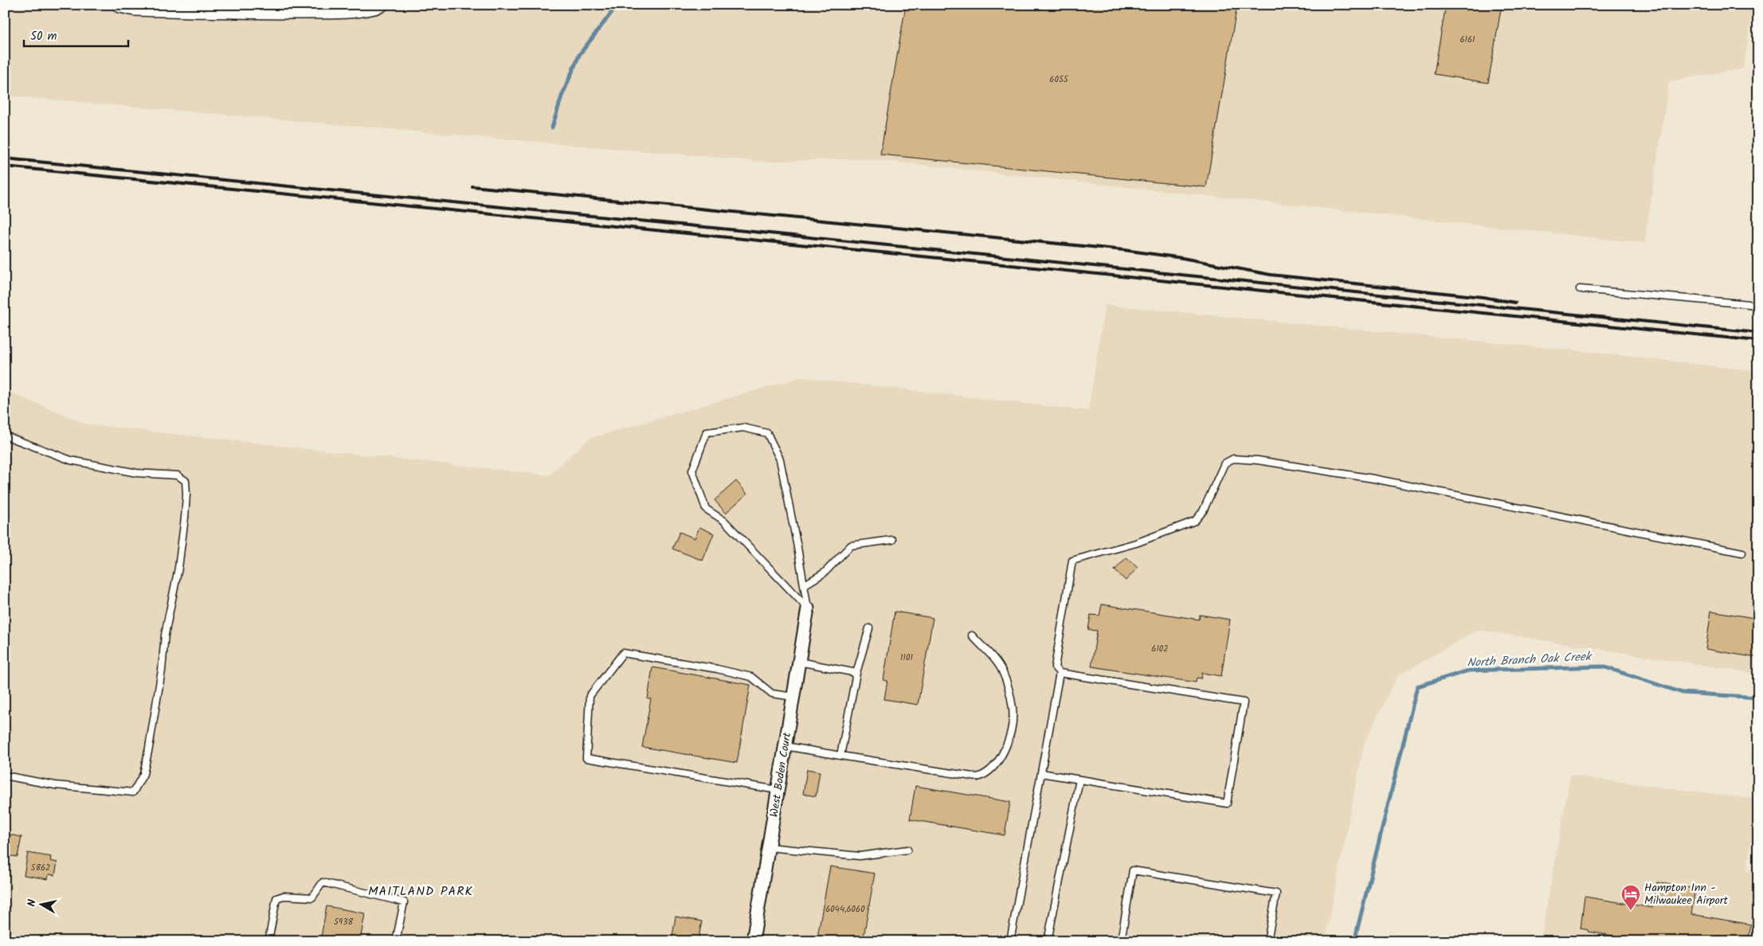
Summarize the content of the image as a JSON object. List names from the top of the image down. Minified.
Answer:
{"streets":{"street":["West Boden Court"]},"districts":["MAITLAND PARK"],"water":["North Branch Oak Creek"],"places":{"hotel":["Hampton Inn - Milwaukee Airport"]},"house_numbers":["6161","6055","6102","1101","5862","6044,6060","5938"],"scale_bar":"50 m","north":"left"}
